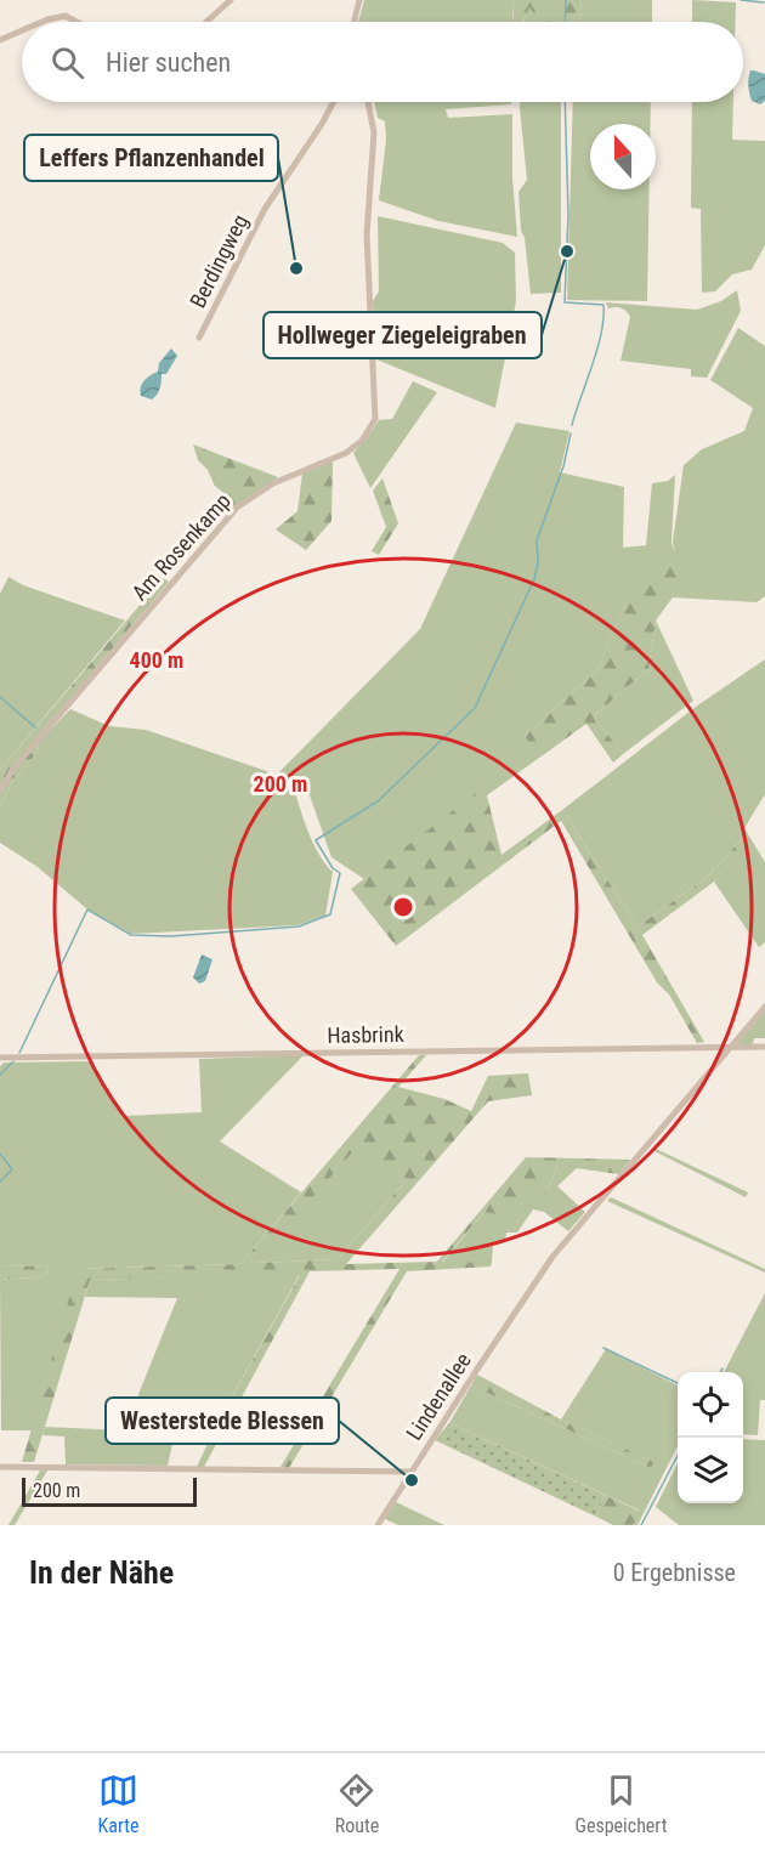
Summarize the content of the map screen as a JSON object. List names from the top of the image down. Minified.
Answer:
{"streets":{"street":["Berdingweg","Am Rosenkamp","Hasbrink","Lindenallee"]},"crossings":[["Hasbrink","Lindenallee"]],"places":["Hollweger Ziegeleigraben","Leffers Pflanzenhandel","Westerstede Blessen"],"scale_bar":"200 m","north":"top","page":{"search":"Hier suchen","scale":"200 m","heading":["In der Nähe","0 Ergebnisse"],"nav":["Karte","Route","Gespeichert"]},"rings":["400 m","200 m"]}
